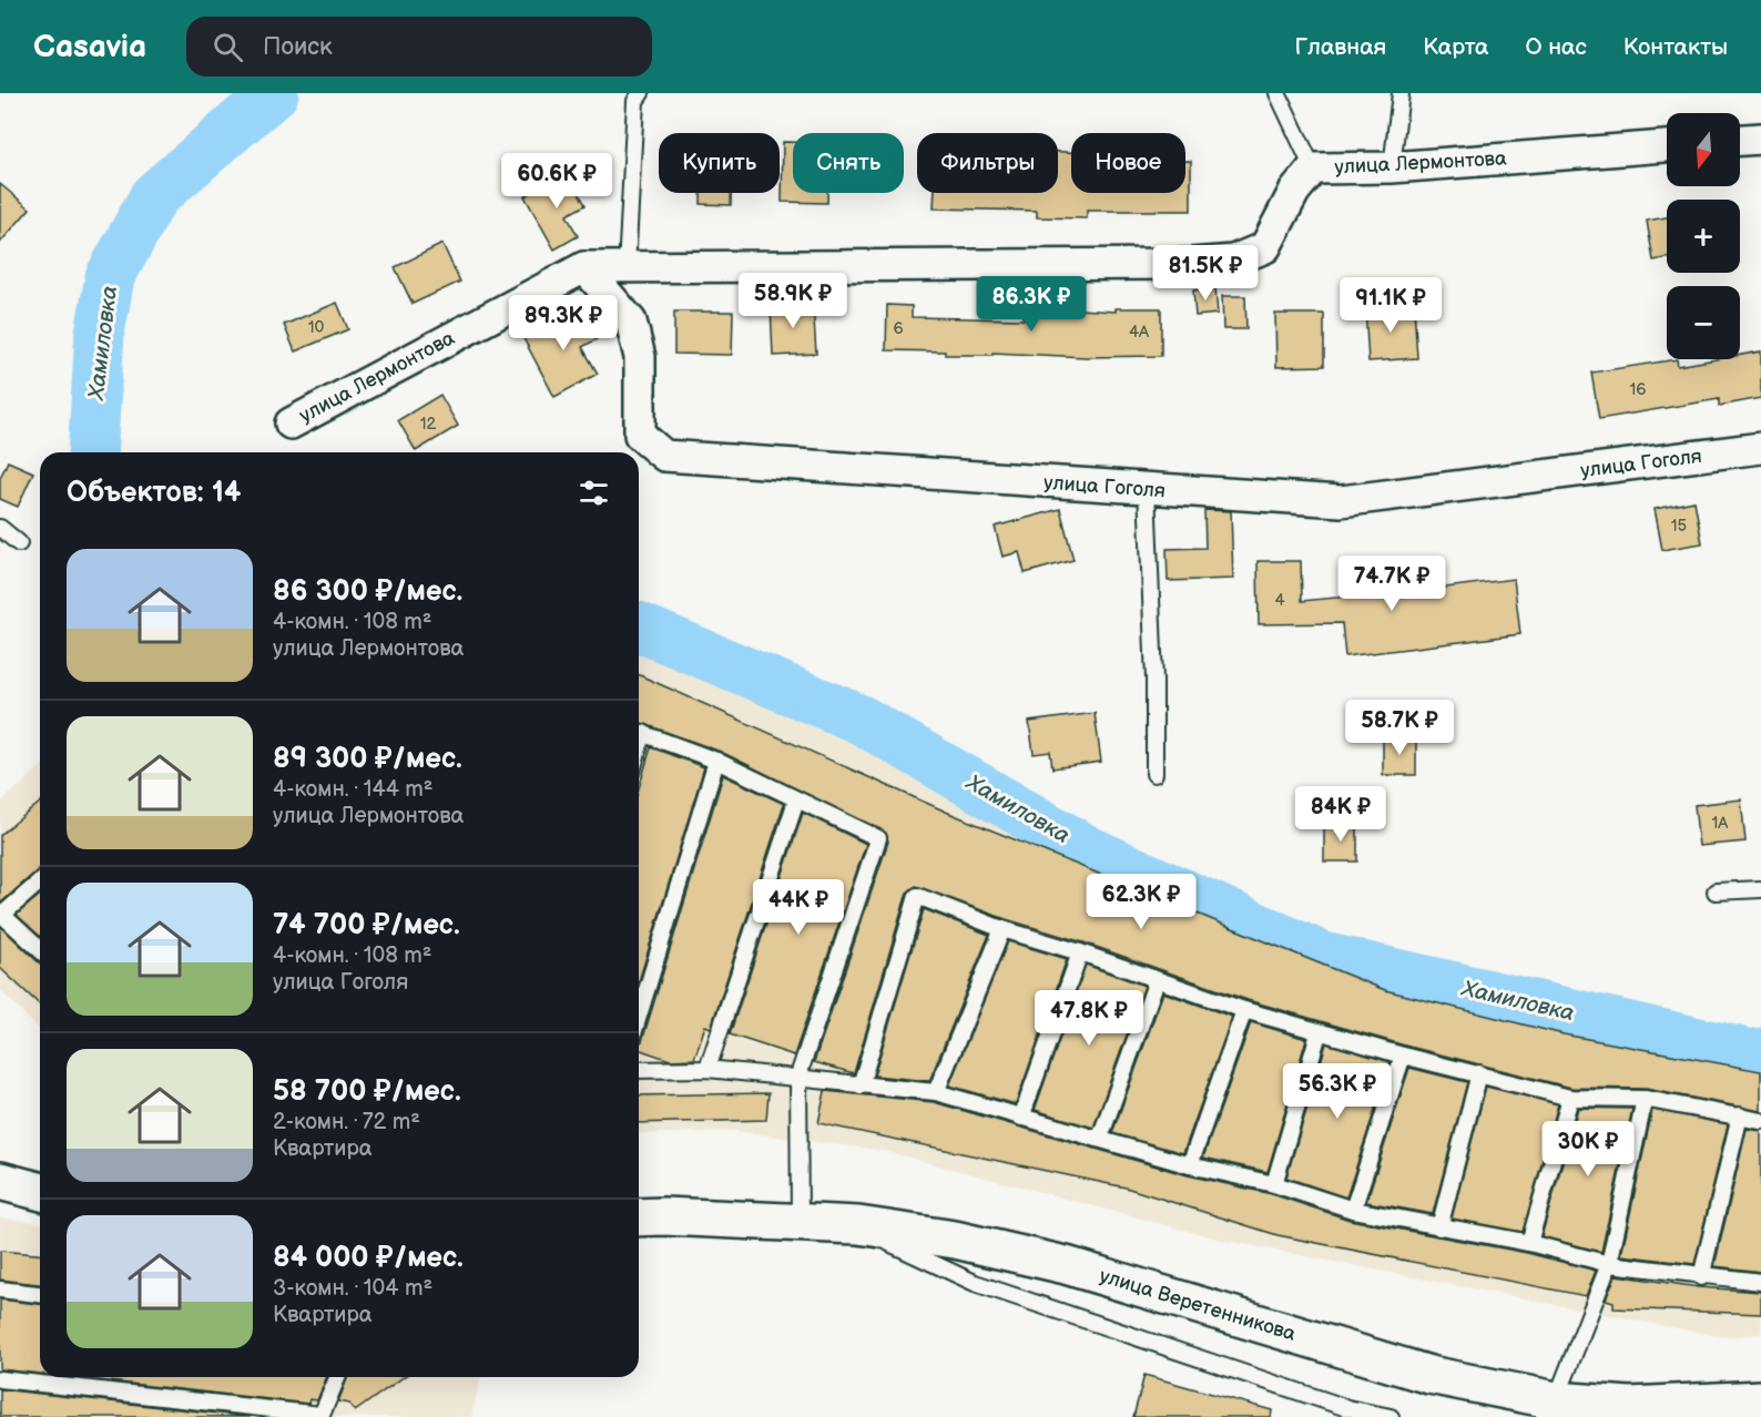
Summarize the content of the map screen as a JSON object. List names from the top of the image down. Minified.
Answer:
{"streets":{"main road":["улица Веретенникова"],"street":["улица Лермонтова","улица Гоголя"]},"crossings":[["улица Лермонтова","улица Гоголя"]],"water":["Хамиловка"],"house_numbers":["10","6","4А","16","12","15","4","1А"],"north":"bottom","page":{"header":"Casavia","search":"Поиск","nav":["Главная","Карта","О нас","Контакты"],"map_buttons":["+","−"],"chip":["Купить","Снять","Фильтры","Новое"],"price":["60.6K ₽","81.5K ₽","58.9K ₽","86.3K ₽","91.1K ₽","89.3K ₽","74.7K ₽","58.7K ₽","84K ₽","62.3K ₽","44K ₽","47.8K ₽","56.3K ₽","30K ₽"],"heading":"Объектов: 14","list":[{"name":"86 300 ₽/мес.","note":"4-комн. · 108 m² · улица Лермонтова"},{"name":"89 300 ₽/мес.","note":"4-комн. · 144 m² · улица Лермонтова"},{"name":"74 700 ₽/мес.","note":"4-комн. · 108 m² · улица Гоголя"},{"name":"58 700 ₽/мес.","note":"2-комн. · 72 m² · Квартира"},{"name":"84 000 ₽/мес.","note":"3-комн. · 104 m² · Квартира"}]}}
